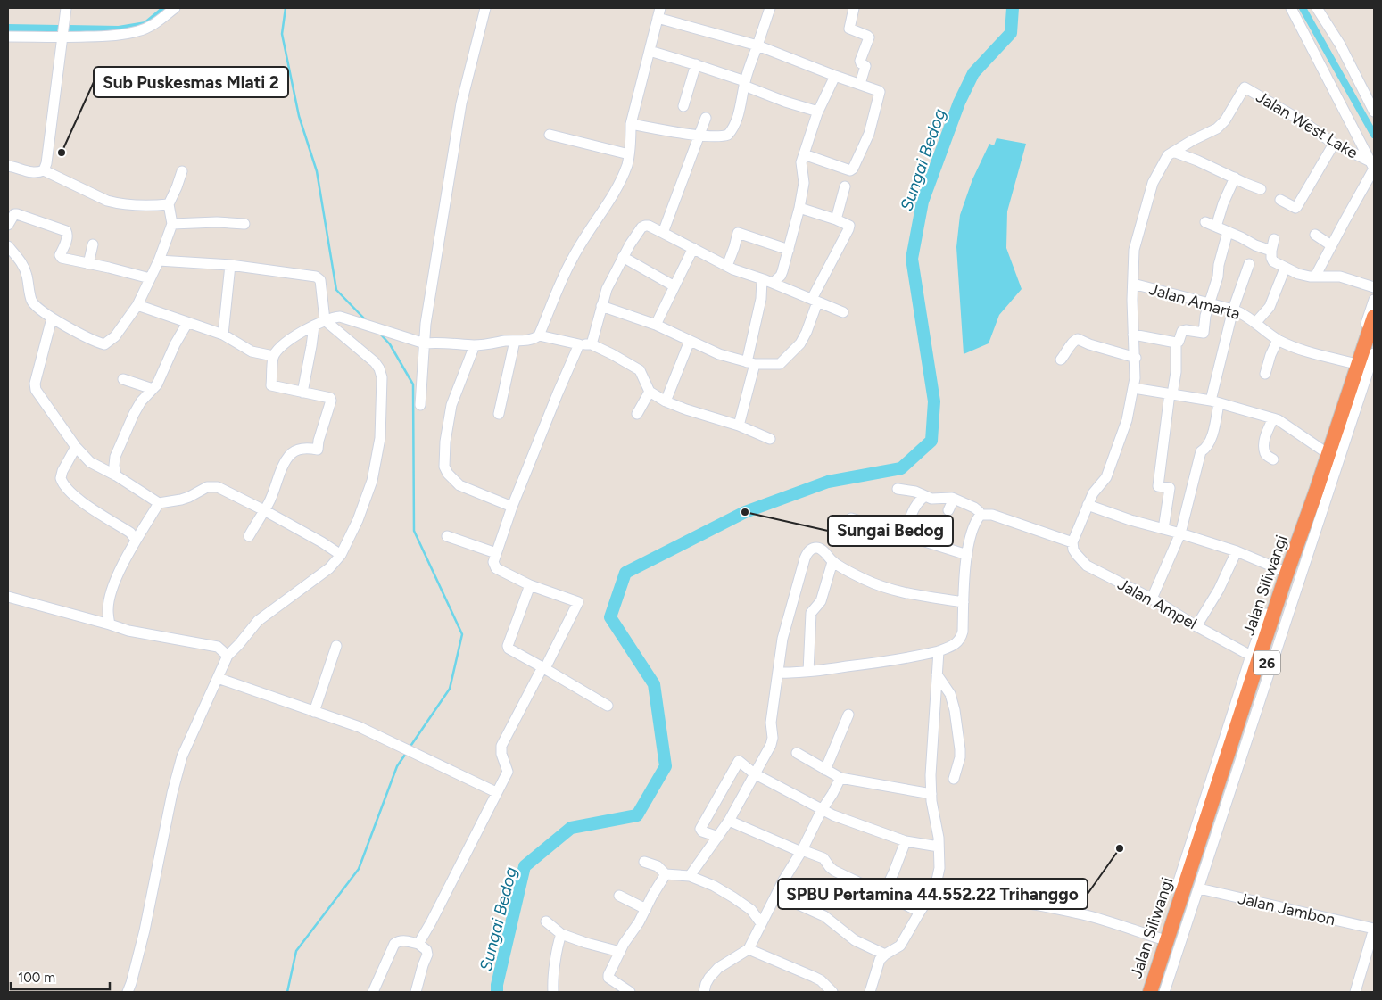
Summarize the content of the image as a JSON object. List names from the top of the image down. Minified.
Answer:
{"streets":{"highway":["Jalan Siliwangi","26"],"street":["Jalan West Lake","Jalan Amarta","Jalan Ampel","Jalan Jambon"]},"water":["Sungai Bedog"],"places":["Sub Puskesmas Mlati 2","Sungai Bedog","SPBU Pertamina 44.552.22 Trihanggo"],"scale_bar":"100 m"}
